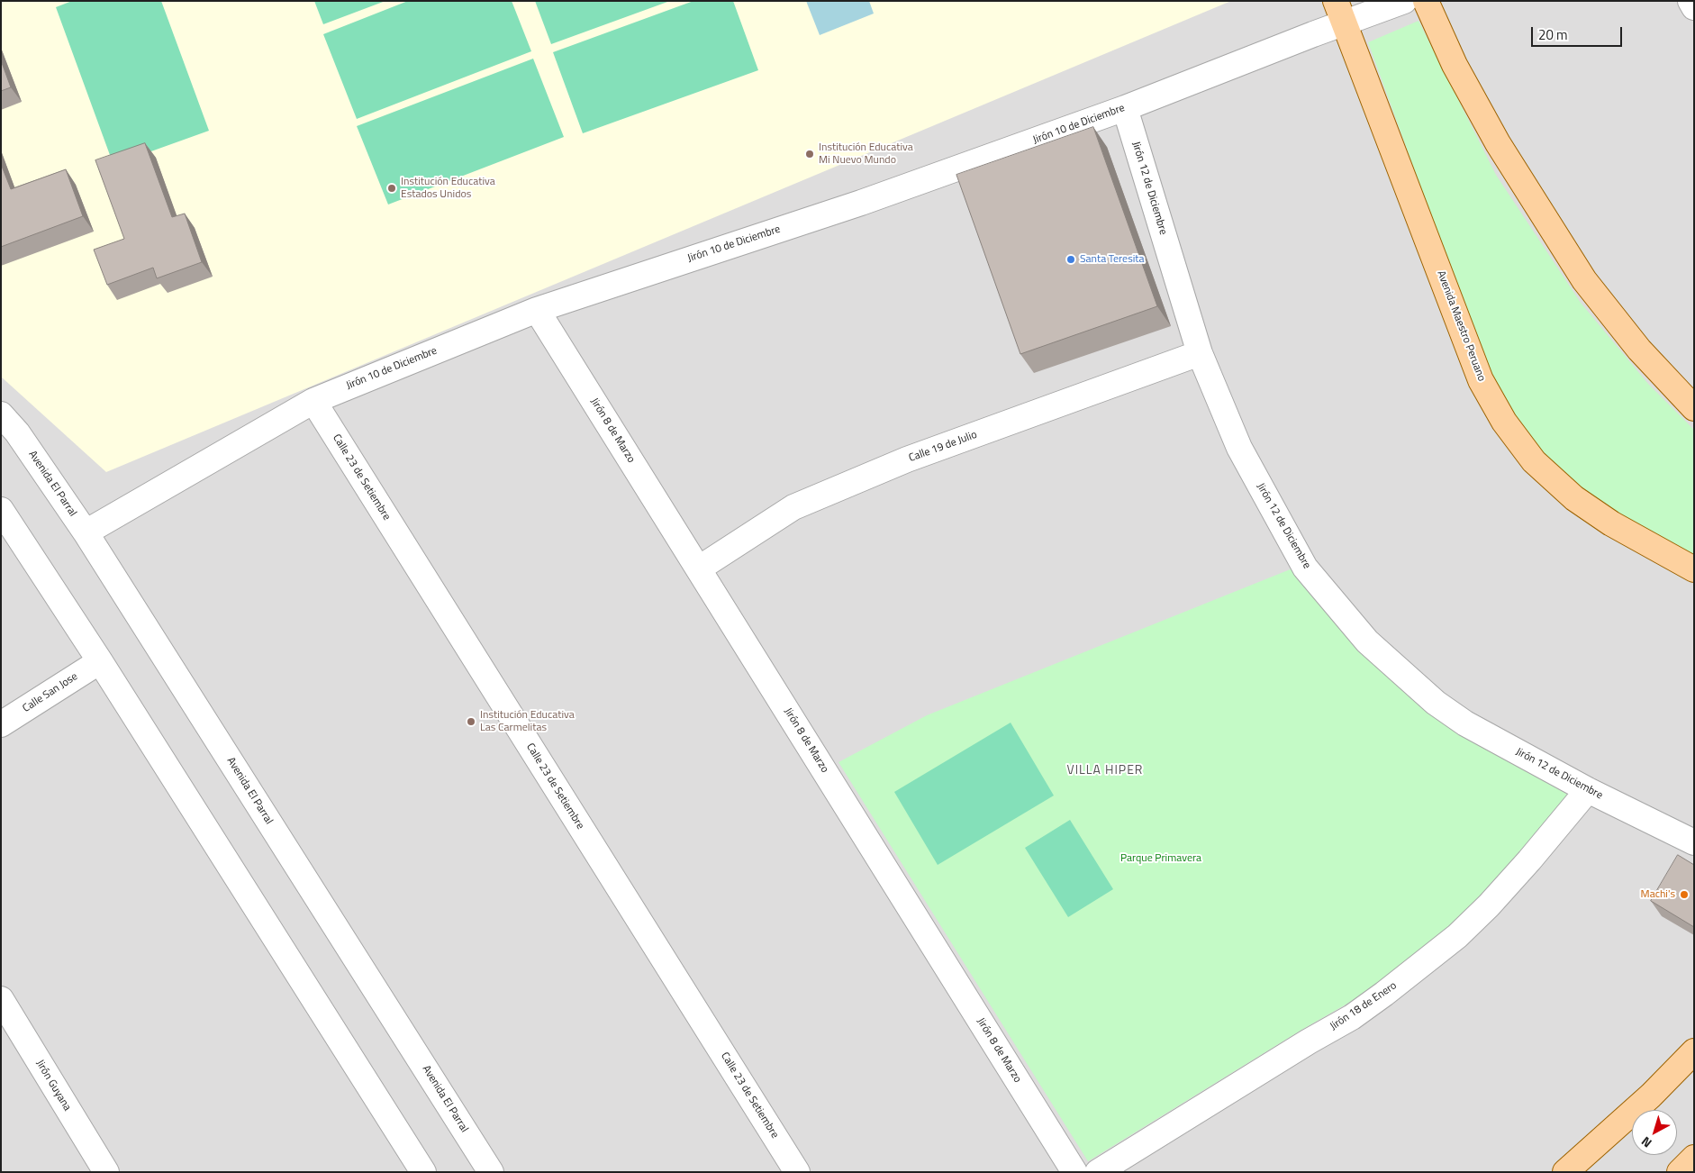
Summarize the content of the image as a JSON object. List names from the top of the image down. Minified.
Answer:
{"streets":{"main road":["Avenida Maestro Peruano"],"street":["Jirón 10 de Diciembre","Jirón 12 de Diciembre","Jirón 8 de Marzo","Calle 19 de Julio","Calle 23 de Setiembre","Avenida El Parral","Calle San Jose","Jirón 18 de Enero","Jirón Guyana"]},"crossings":[["Jirón 10 de Diciembre","Jirón 12 de Diciembre"],["Jirón 10 de Diciembre","Avenida Maestro Peruano"],["Jirón 10 de Diciembre","Jirón 8 de Marzo"],["Jirón 10 de Diciembre","Calle 23 de Setiembre"],["Jirón 10 de Diciembre","Avenida El Parral"],["Jirón 12 de Diciembre","Calle 19 de Julio"],["Jirón 12 de Diciembre","Jirón 18 de Enero"],["Jirón 8 de Marzo","Calle 19 de Julio"]],"districts":["VILLA HIPER"],"parks":["Parque Primavera"],"places":["Institución Educativa Mi Nuevo Mundo","Institución Educativa Estados Unidos","Santa Teresita","Institución Educativa Las Carmelitas","Machi's"],"scale_bar":"20 m","north":"bottom left"}
